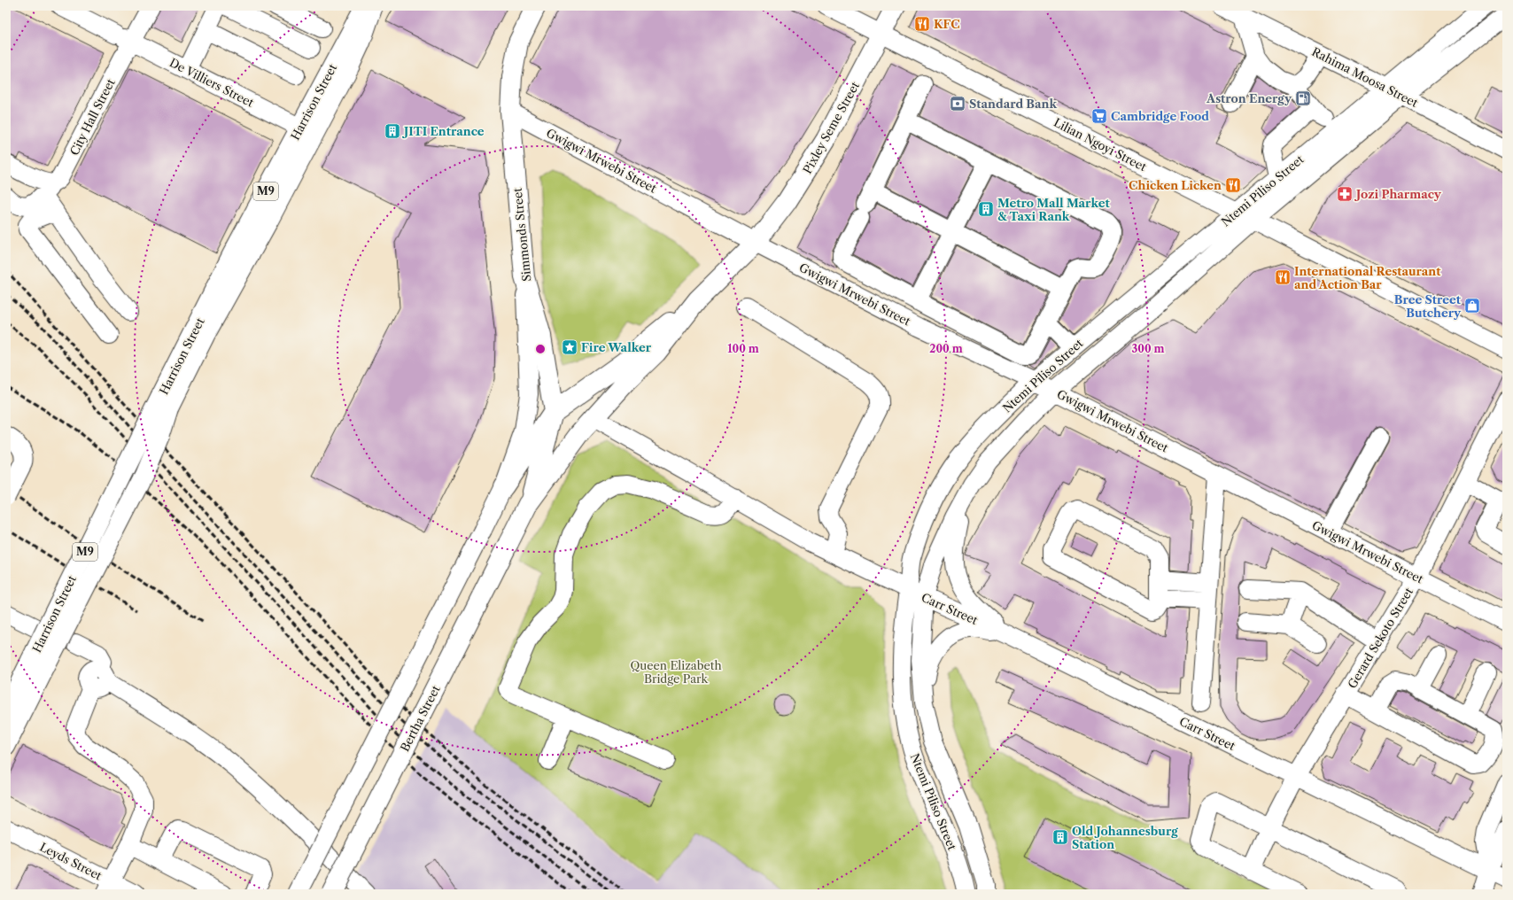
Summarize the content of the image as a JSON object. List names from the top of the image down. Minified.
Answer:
{"streets":{"main road":["Harrison Street","Pixley Seme Street","M9","Simmonds Street","Bertha Street"],"street":["Rahima Moosa Street","De Villiers Street","City Hall Street","Lilian Ngoyi Street","Gwigwi Mrwebi Street","Ntemi Piliso Street","Carr Street","Gerard Sekoto Street","Leyds Street"]},"crossings":[["Rahima Moosa Street","Ntemi Piliso Street"],["De Villiers Street","Harrison Street"],["De Villiers Street","City Hall Street"],["Pixley Seme Street","Lilian Ngoyi Street"],["Pixley Seme Street","Gwigwi Mrwebi Street"],["Lilian Ngoyi Street","Ntemi Piliso Street"],["Gwigwi Mrwebi Street","Ntemi Piliso Street"],["Gwigwi Mrwebi Street","Simmonds Street"],["Gwigwi Mrwebi Street","Gerard Sekoto Street"],["Ntemi Piliso Street","Carr Street"],["Simmonds Street","Bertha Street"],["Carr Street","Gerard Sekoto Street"]],"parks":["Queen Elizabeth Bridge Park"],"places":{"restaurant":["KFC","Chicken Licken","International Restaurant and Action Bar"],"fuel station":["Astron Energy"],"bank":["Standard Bank"],"supermarket":["Cambridge Food"],"building":["JITI Entrance","Metro Mall Market & Taxi Rank","Old Johannesburg Station"],"pharmacy":["Jozi Pharmacy"],"shop":["Bree Street Butchery"],"place":["Fire Walker"]},"rings":["100 m","200 m","300 m"]}
